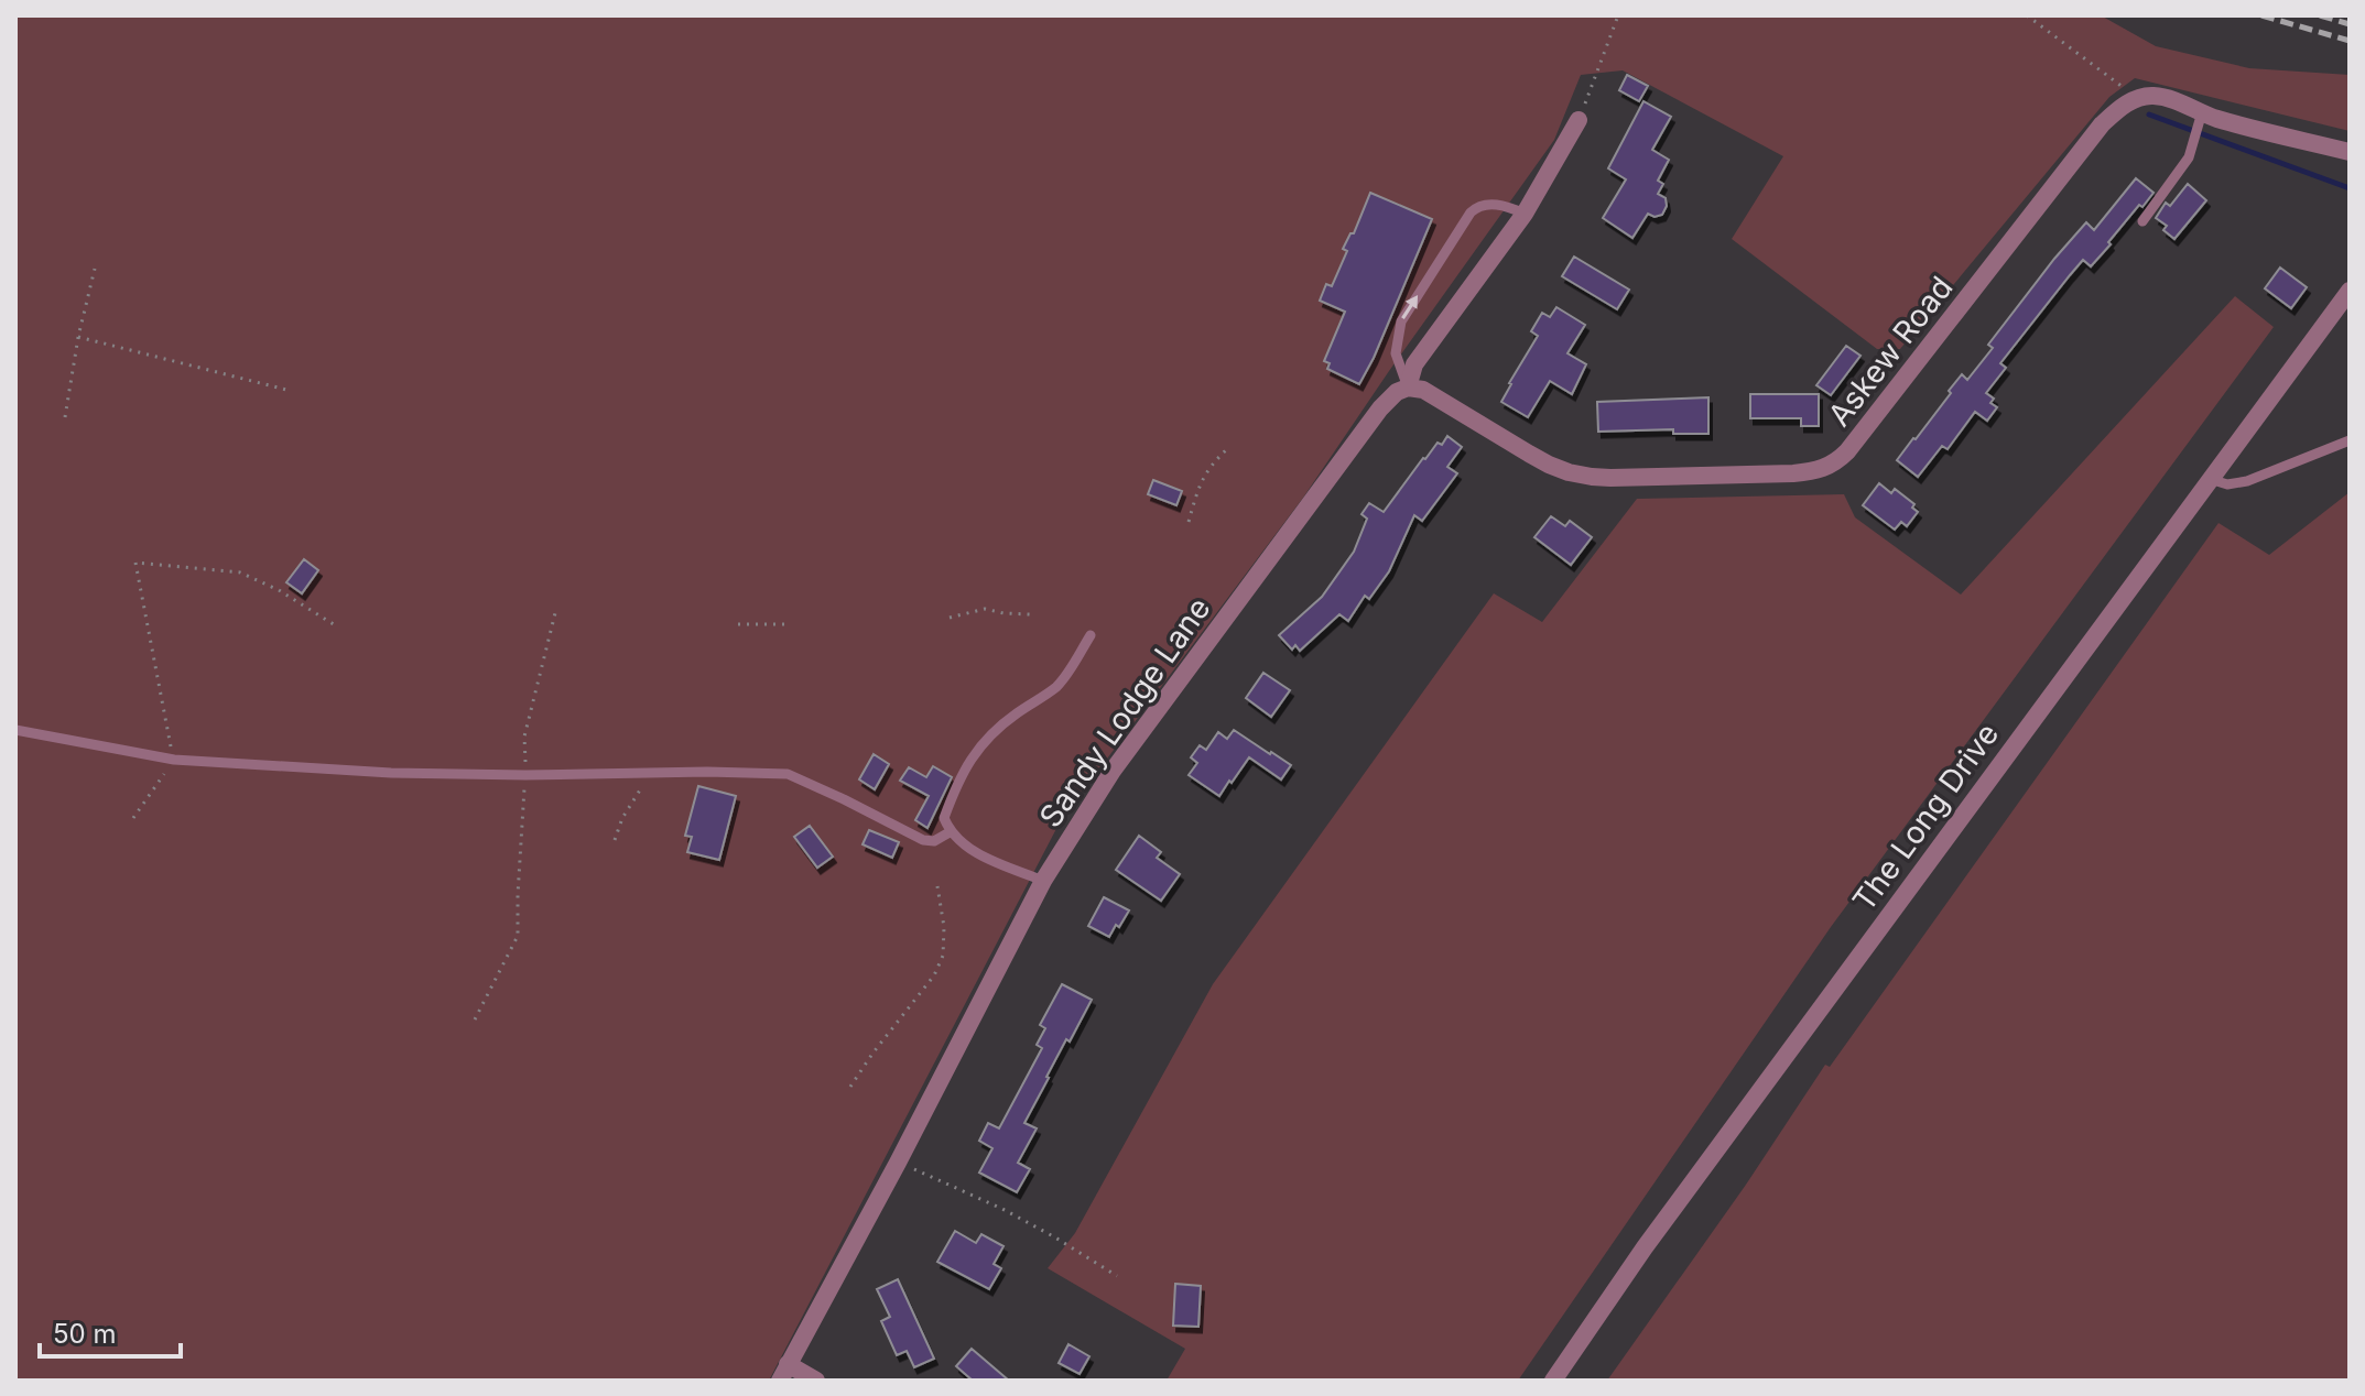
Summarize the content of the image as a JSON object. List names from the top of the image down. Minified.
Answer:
{"streets":{"street":["Askew Road","Sandy Lodge Lane","The Long Drive"]},"crossings":[["Askew Road","Sandy Lodge Lane"]],"scale_bar":"50 m"}
